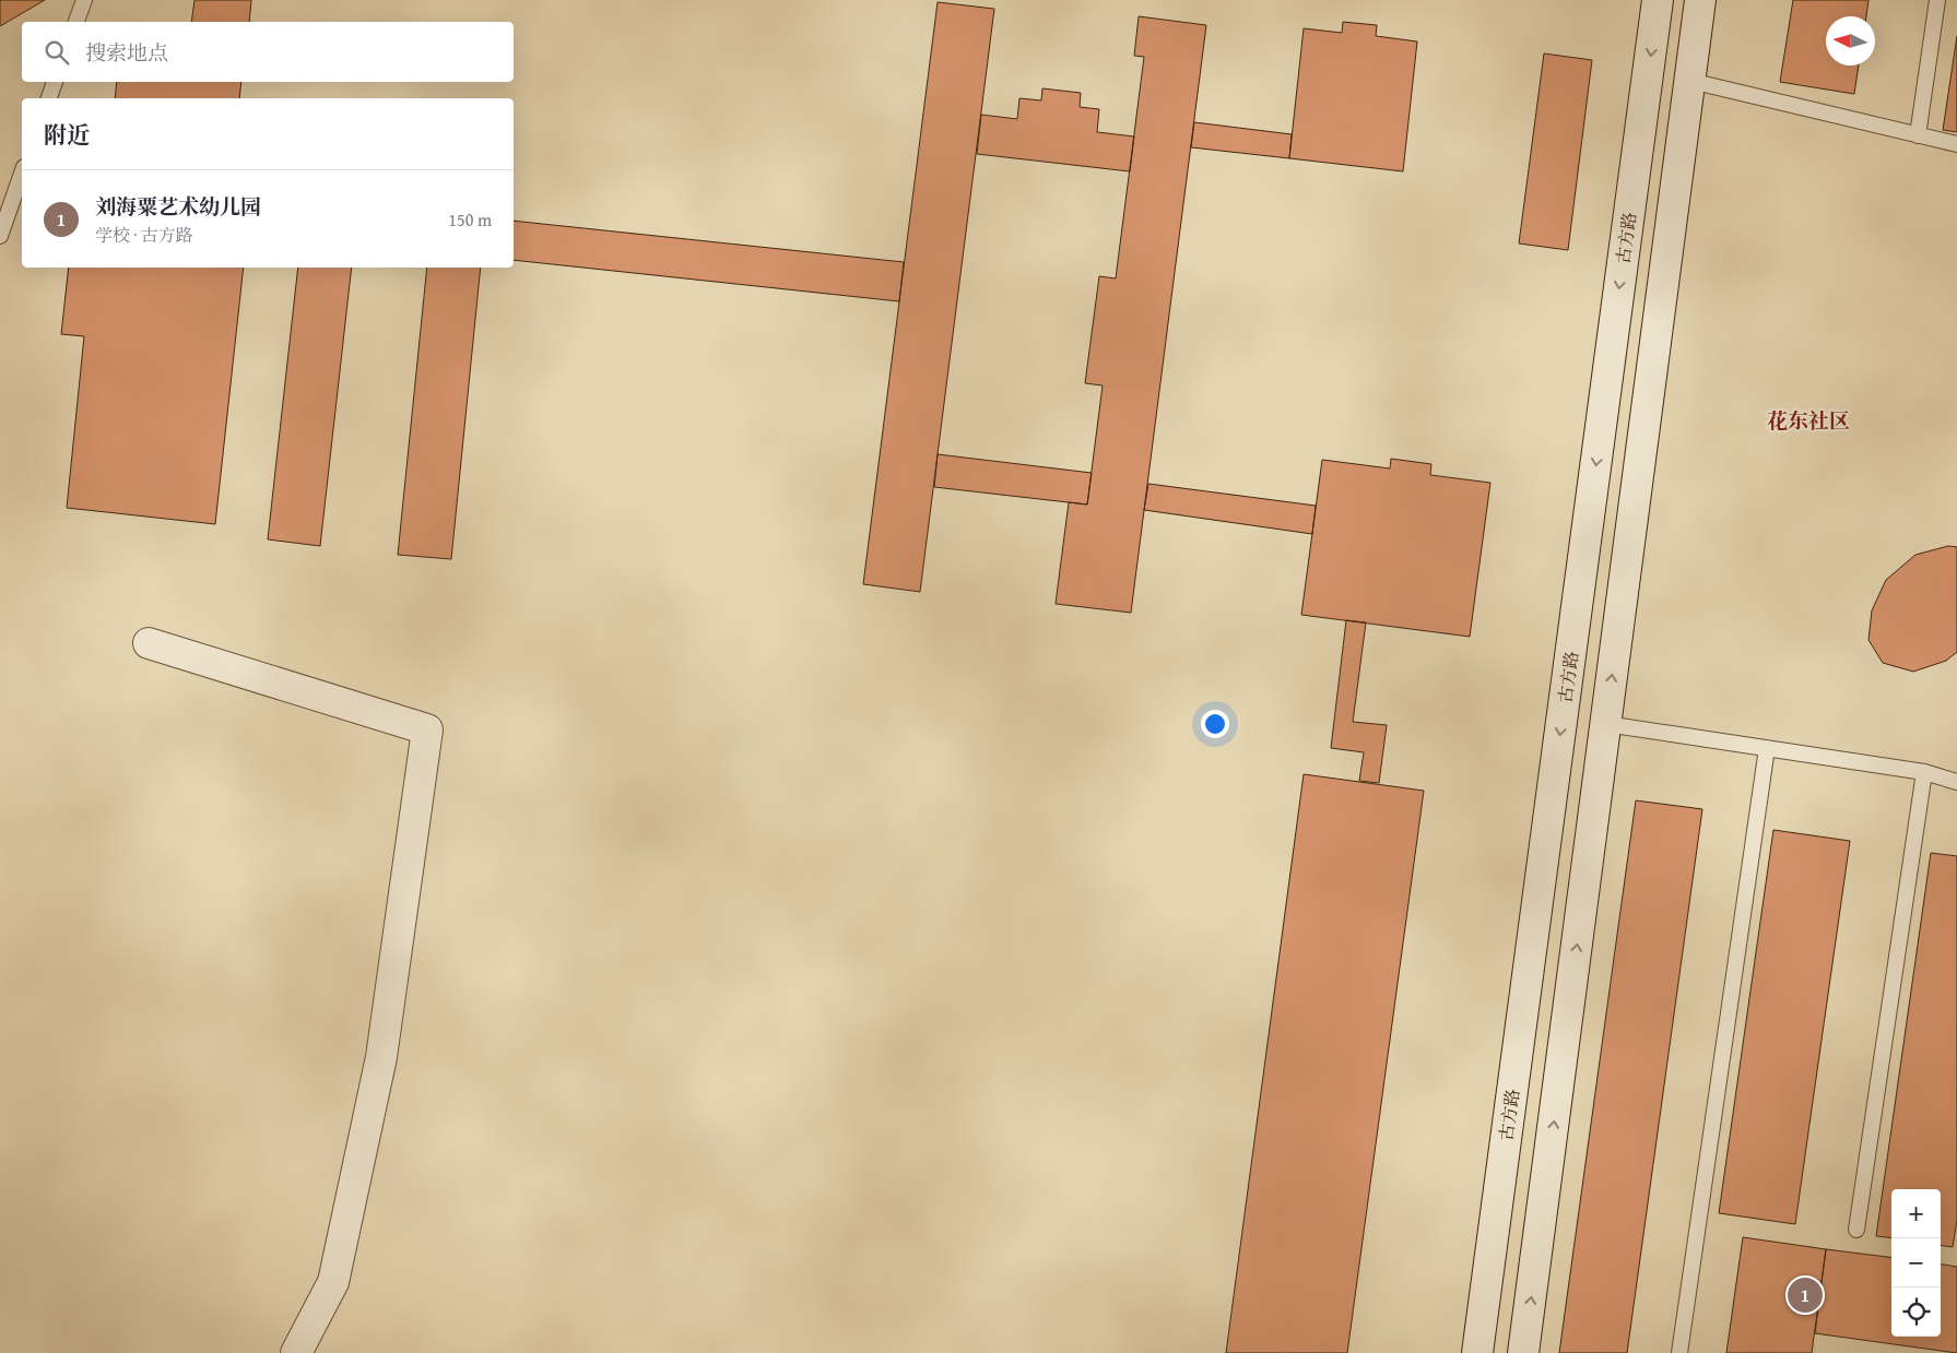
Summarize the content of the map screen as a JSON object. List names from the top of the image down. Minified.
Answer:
{"streets":{"street":["古方路"]},"districts":["花东社区"],"north":"left","page":{"search":"搜索地点","heading":"附近","list":[{"mark":"1","name":"刘海粟艺术幼儿园","note":"学校 · 古方路","value":"150 m"}],"map_buttons":["+","−"],"pins":"1"}}
